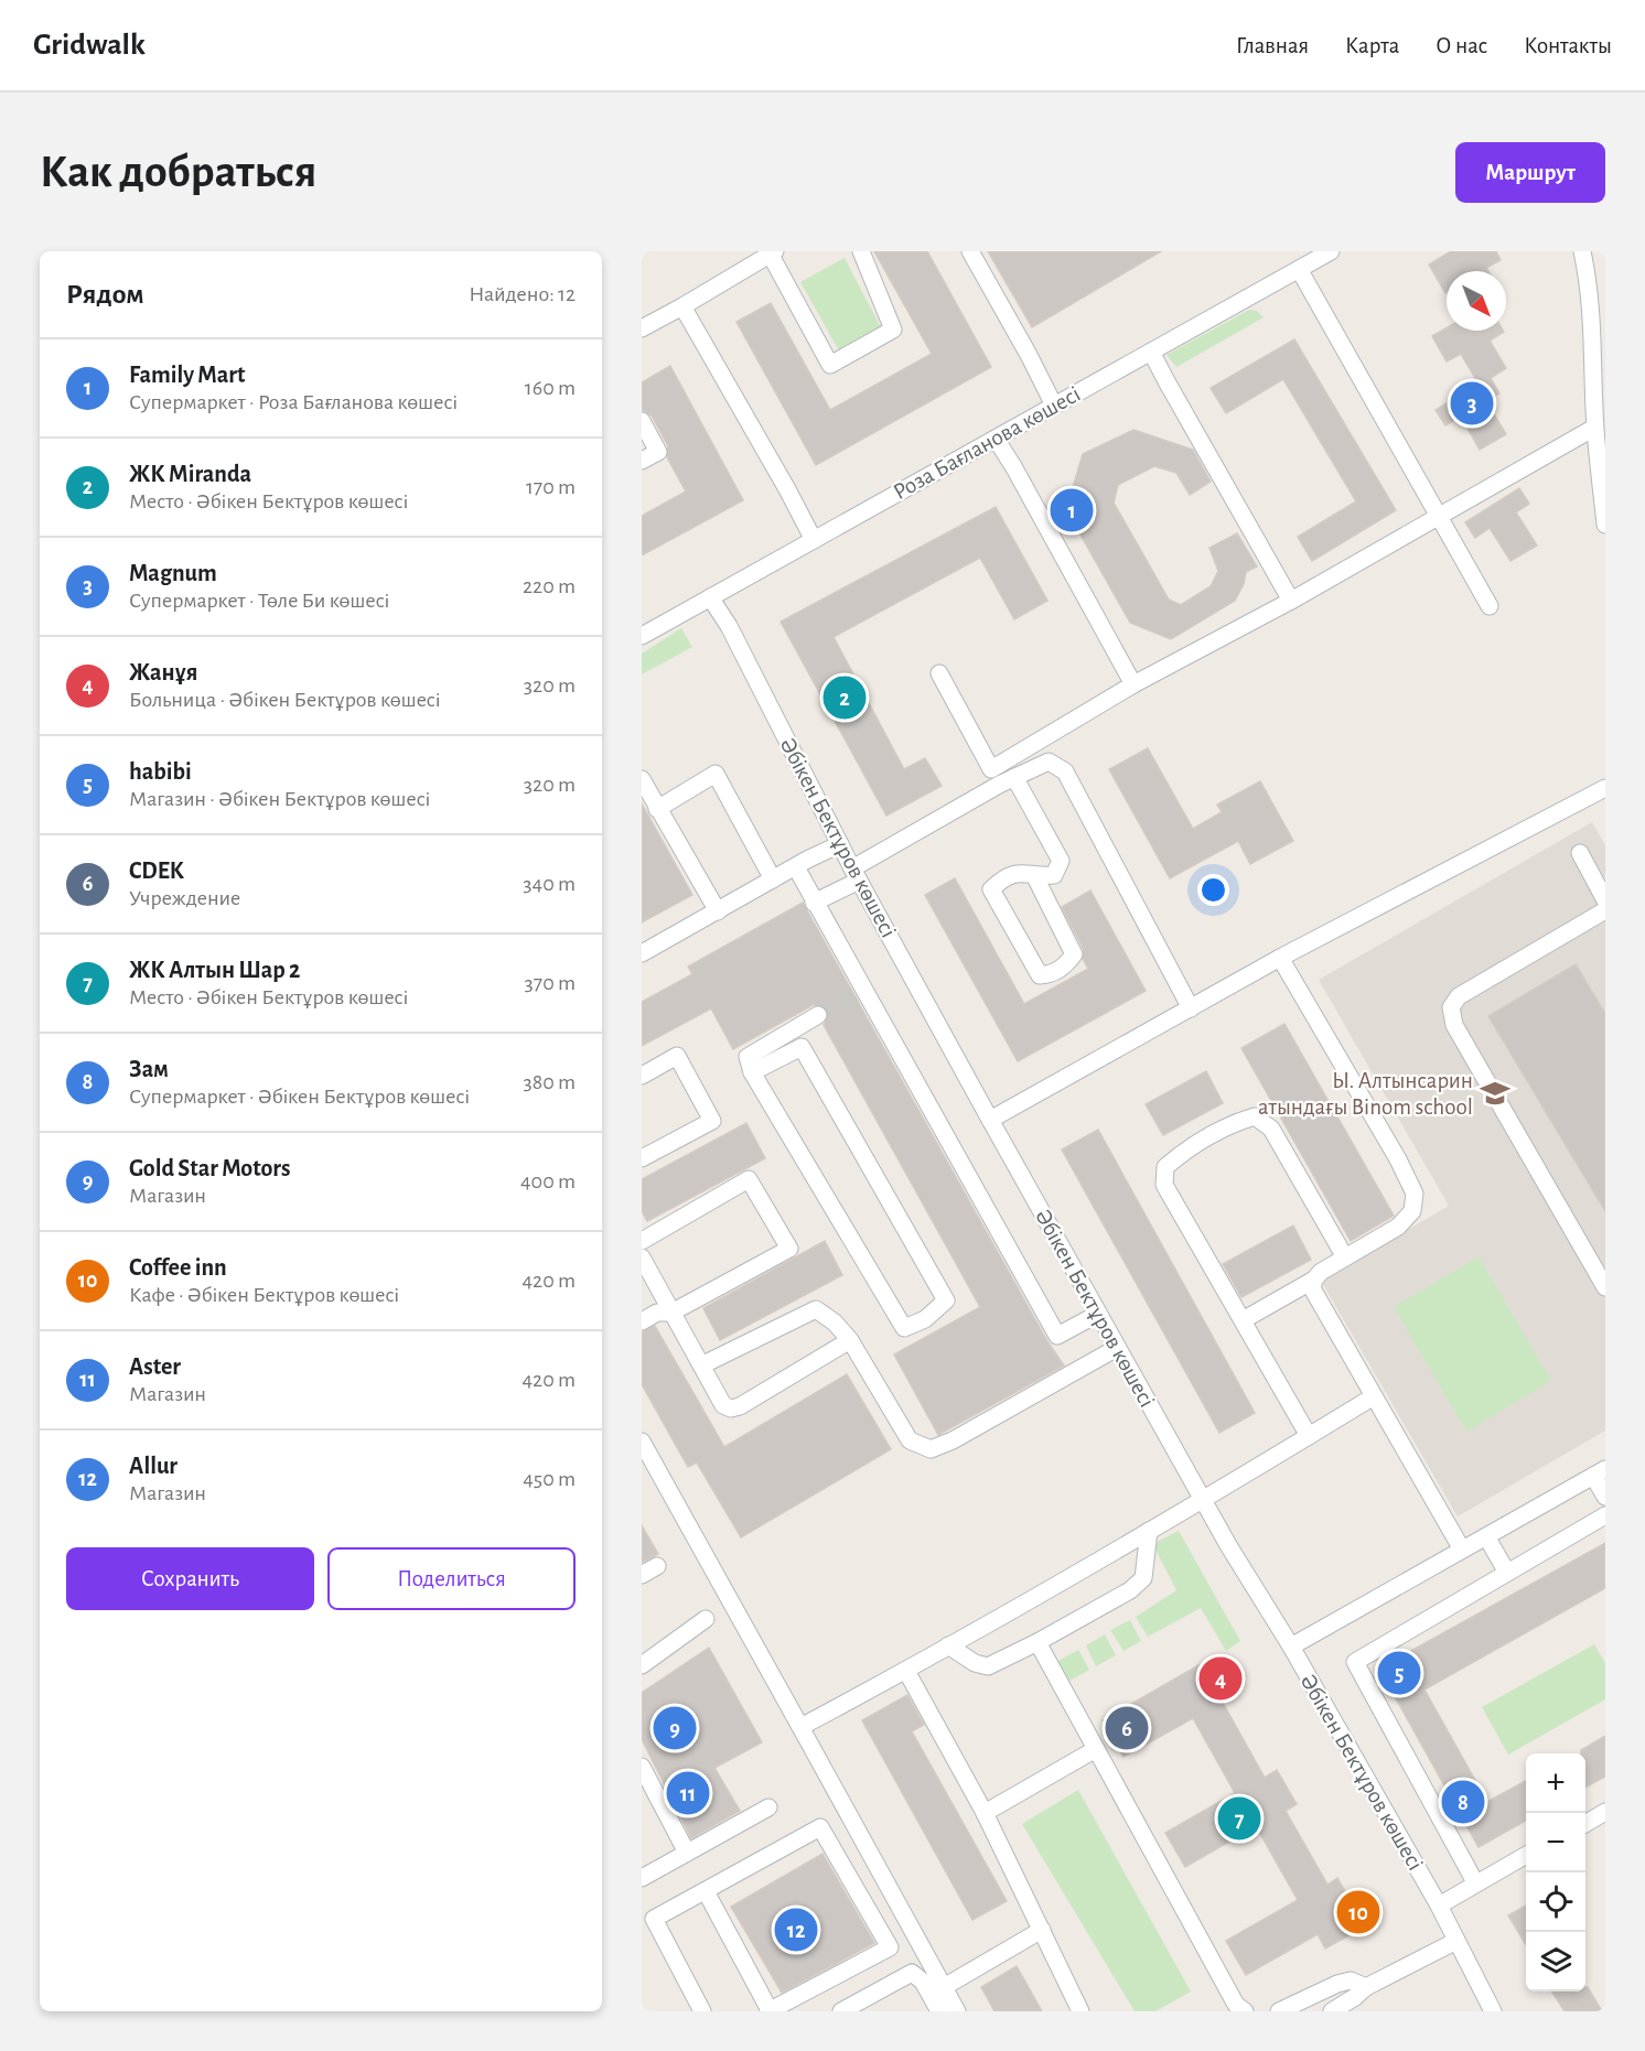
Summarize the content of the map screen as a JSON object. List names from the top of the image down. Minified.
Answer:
{"streets":{"street":["Роза Бағланова көшесі","Әбікен Бектұров көшесі"]},"crossings":[["Роза Бағланова көшесі","Әбікен Бектұров көшесі"]],"places":{"school or university":["Ы. Алтынсарин атындағы Binom school"]},"north":"bottom right","page":{"header":"Gridwalk","nav":["Главная","Карта","О нас","Контакты"],"buttons":["Маршрут",["Сохранить","Поделиться"]],"title":"Как добраться","heading":["Рядом","Найдено: 12"],"list":[{"mark":"1","name":"Family Mart","note":"Супермаркет · Роза Бағланова көшесі","value":"160 m"},{"mark":"2","name":"ЖК Miranda","note":"Место · Әбікен Бектұров көшесі","value":"170 m"},{"mark":"3","name":"Magnum","note":"Супермаркет · Төле Би көшесі","value":"220 m"},{"mark":"4","name":"Жанұя","note":"Больница · Әбікен Бектұров көшесі","value":"320 m"},{"mark":"5","name":"habibi","note":"Магазин · Әбікен Бектұров көшесі","value":"320 m"},{"mark":"6","name":"CDEK","note":"Учреждение","value":"340 m"},{"mark":"7","name":"ЖК Алтын Шар 2","note":"Место · Әбікен Бектұров көшесі","value":"370 m"},{"mark":"8","name":"Зам","note":"Супермаркет · Әбікен Бектұров көшесі","value":"380 m"},{"mark":"9","name":"Gold Star Motors","note":"Магазин","value":"400 m"},{"mark":"10","name":"Coffee inn","note":"Кафе · Әбікен Бектұров көшесі","value":"420 m"},{"mark":"11","name":"Aster","note":"Магазин","value":"420 m"},{"mark":"12","name":"Allur","note":"Магазин","value":"450 m"}],"pins":["3","1","2","5","4","6","9","11","8","7","10","12"],"map_buttons":["+","−"]}}
